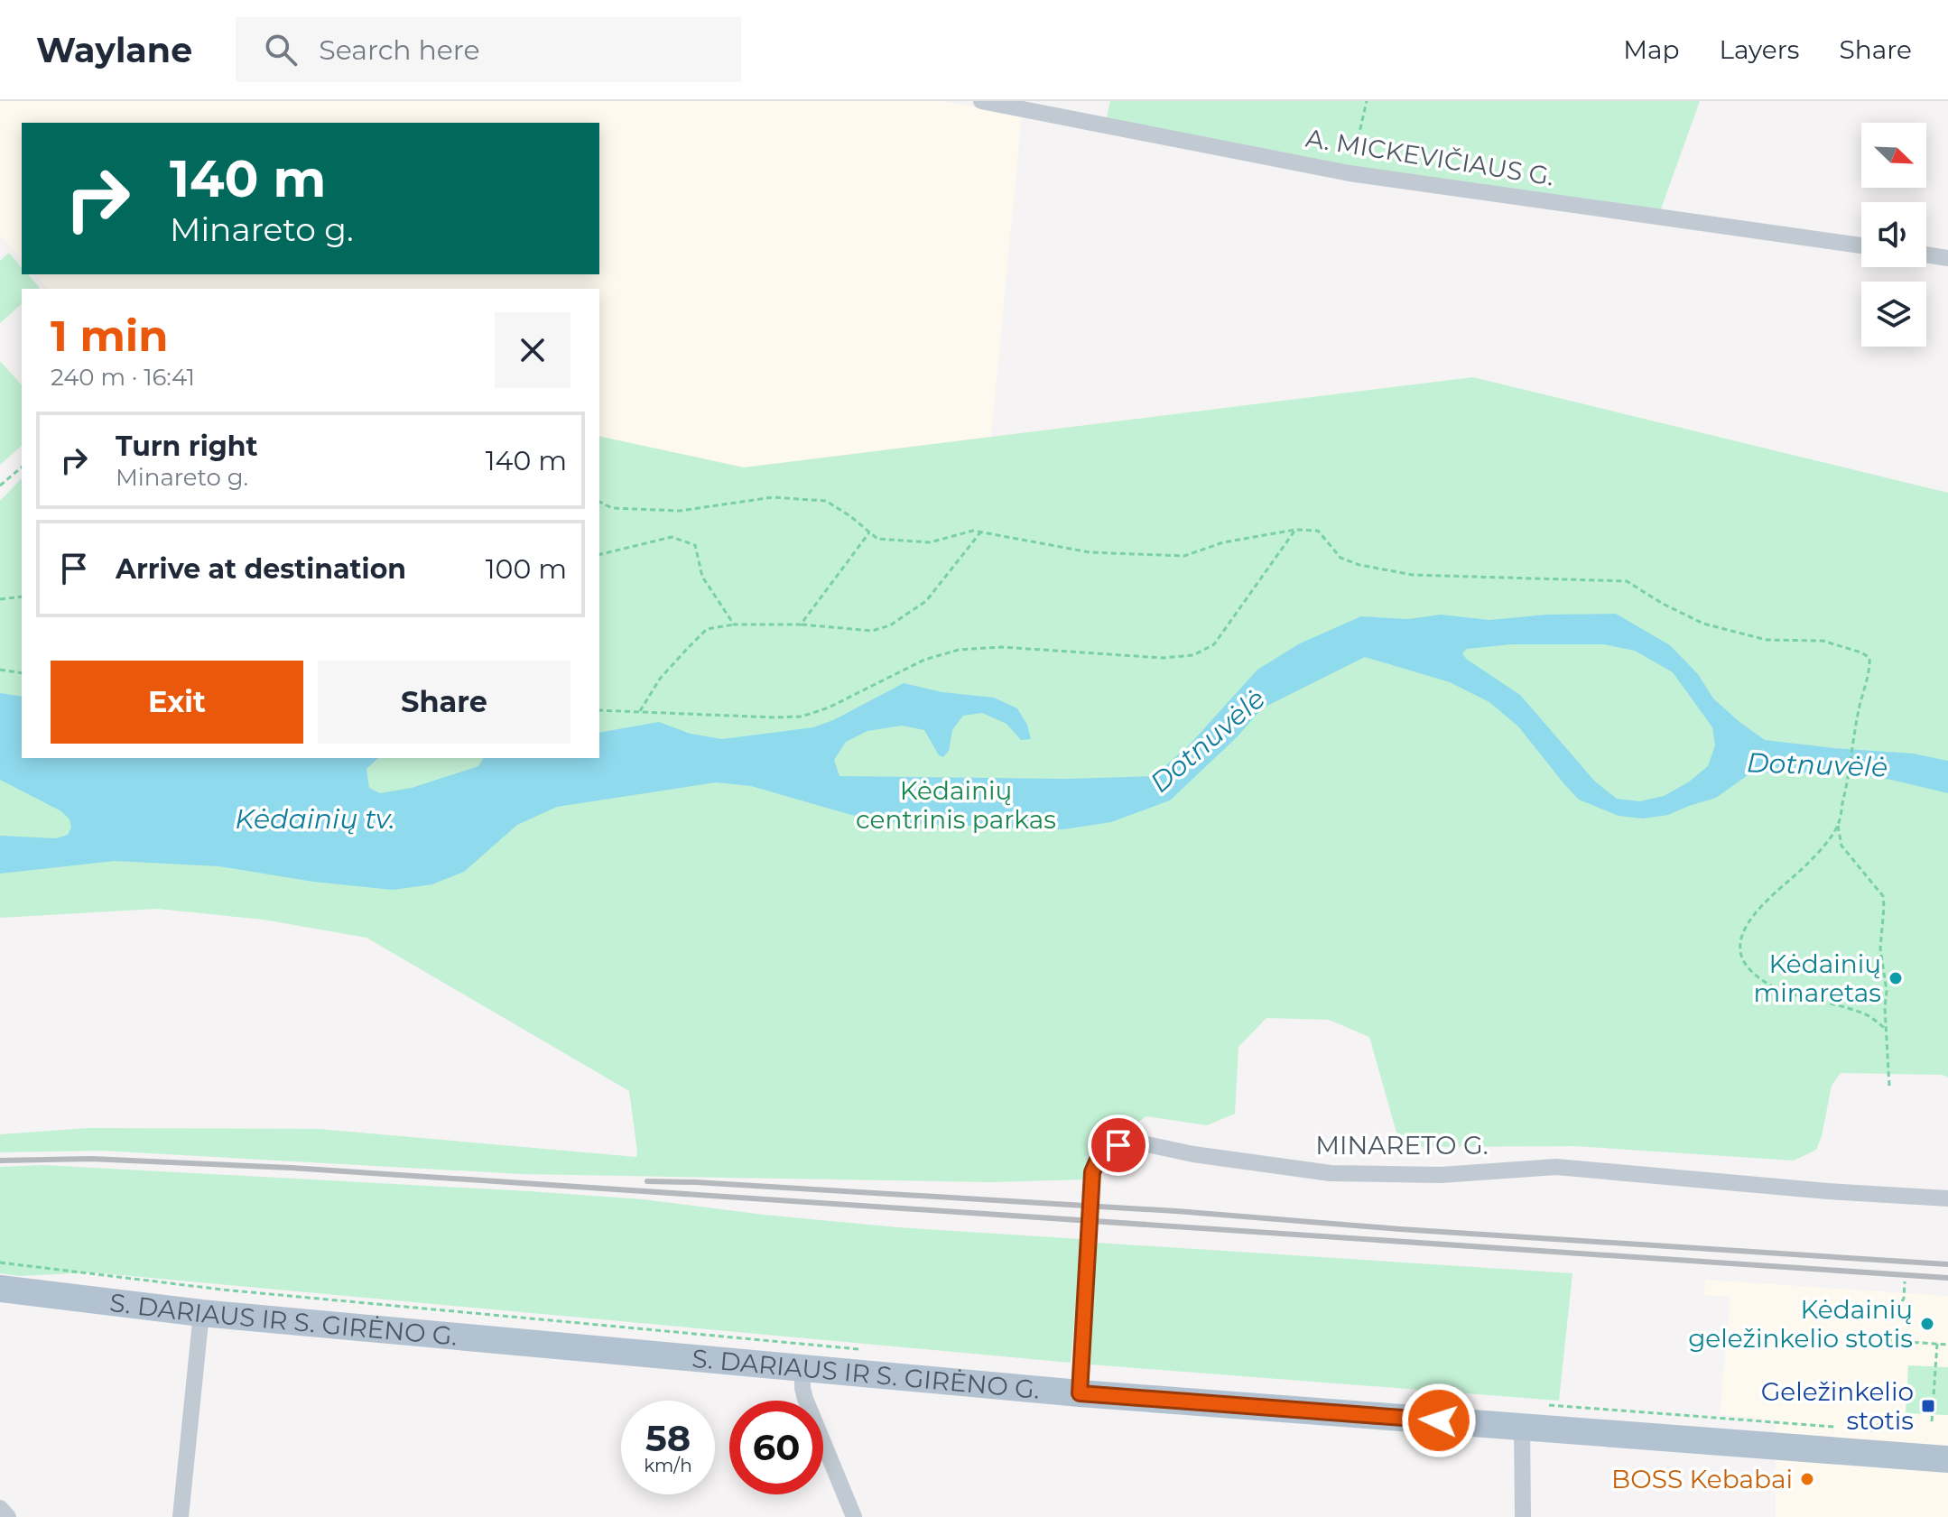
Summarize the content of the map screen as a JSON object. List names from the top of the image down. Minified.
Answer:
{"streets":{"main road":["S. DARIAUS IR S. GIRĖNO G."],"street":["A. MICKEVIČIAUS G.","MINARETO G."]},"crossings":[["MINARETO G.","S. DARIAUS IR S. GIRĖNO G."]],"water":["Dotnuvėlė","Kėdainių tv."],"parks":["Kėdainių centrinis parkas"],"places":{"other":["Kėdainių minaretas","Kėdainių geležinkelio stotis","BOSS Kebabai"],"transit":["Geležinkelio stotis"]},"north":"bottom right","page":{"header":"Waylane","search":"Search here","nav":["Map","Layers","Share"],"turn":["140 m","Minareto g."],"heading":["1 min","240 m · 16:41"],"list":[{"name":"Turn right","note":"Minareto g.","value":"140 m"},{"name":"Arrive at destination","value":"100 m"}],"buttons":["Exit","Share"],"speed":"58 km/h","limit":"60"}}
